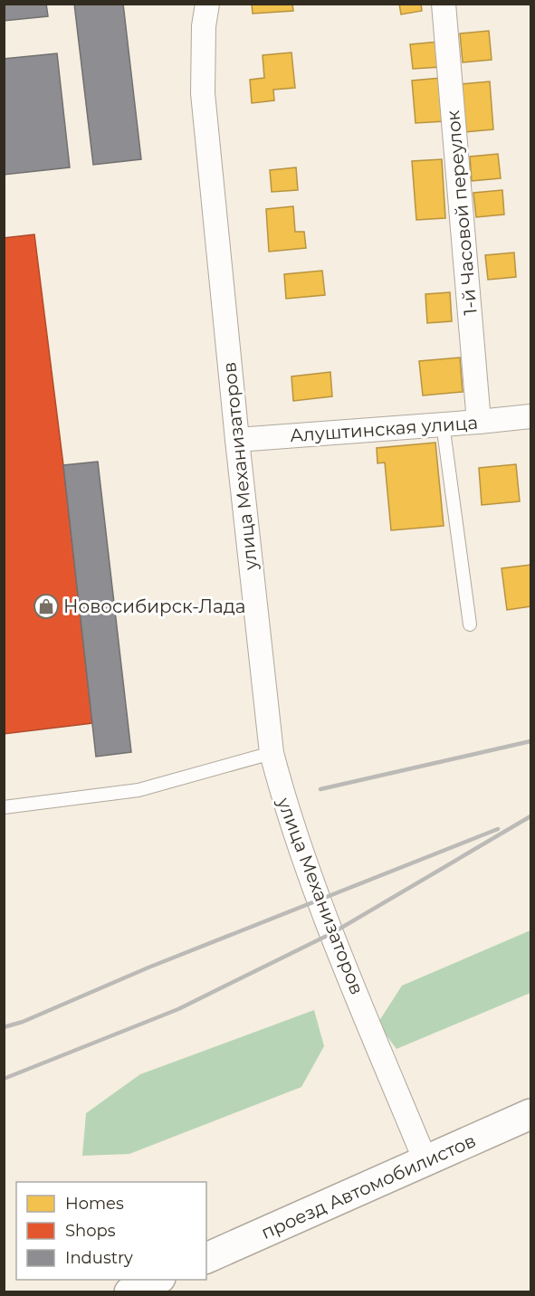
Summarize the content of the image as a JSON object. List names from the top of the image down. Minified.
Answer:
{"streets":{"street":["1-й Часовой переулок","Алуштинская улица","улица Механизаторов","проезд Автомобилистов"]},"crossings":[["1-й Часовой переулок","Алуштинская улица"],["Алуштинская улица","улица Механизаторов"],["улица Механизаторов","проезд Автомобилистов"]],"places":{"shop":["Новосибирск-Лада"]},"legend":["Homes","Shops","Industry"]}
